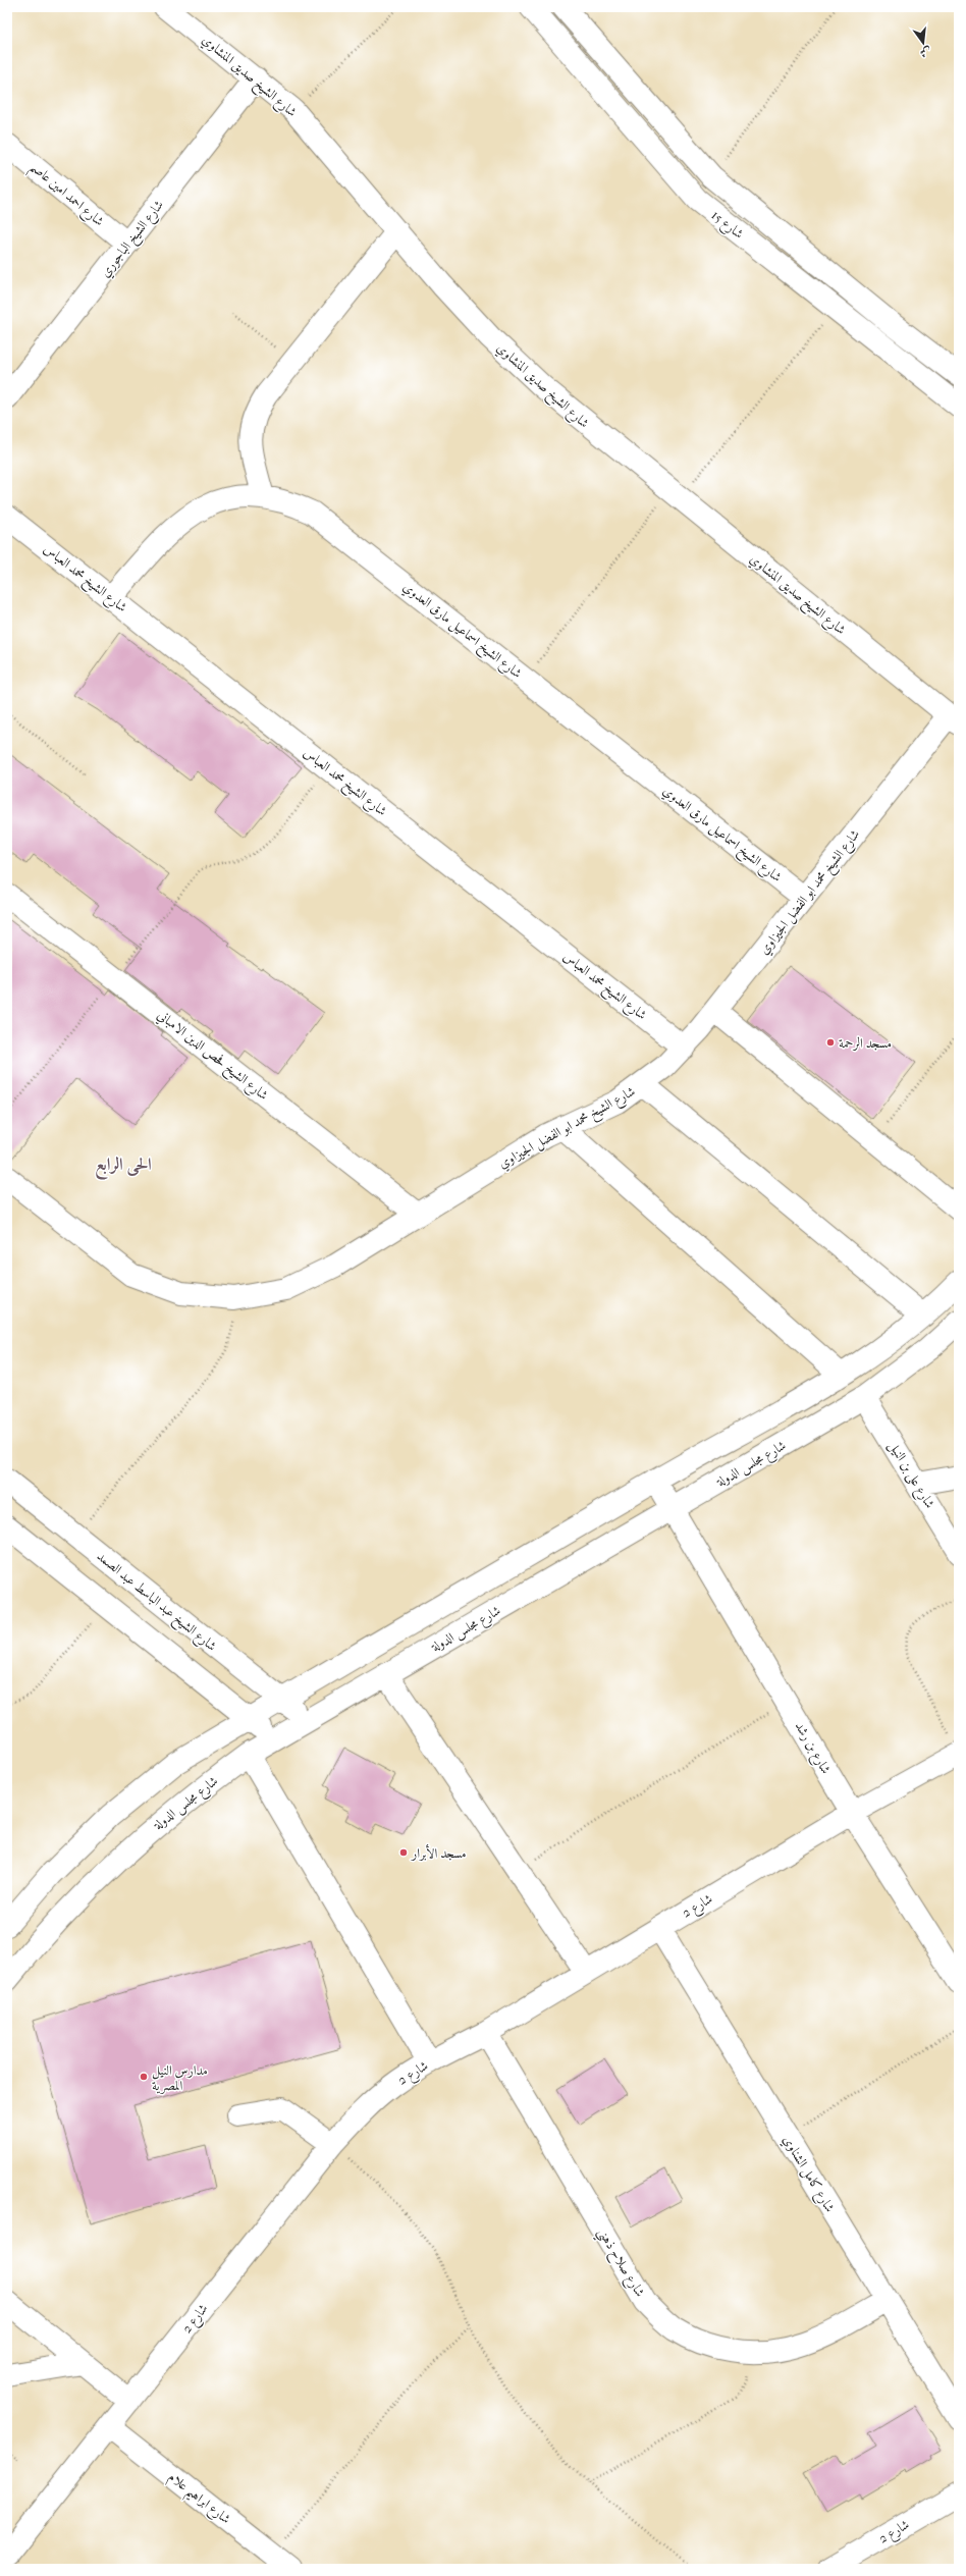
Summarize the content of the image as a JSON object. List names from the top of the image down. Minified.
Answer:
{"streets":{"street":["شارع الشيخ صديق المنشاوي","شارع احمد امين عاصم","شارع 15","شارع الشيخ الباجوري","شارع الشيخ محمد العباس","شارع الشيخ اسماعيل مارق العدوي","شارع الشيخ محمد ابو الفضل الجيزاوي","شارع الشيخ فحص الدين الامباني","شارع مجلس الدولة","شارع على بن النيل","شارع الشيخ عبد الباسط عبد الصمد","شارع بن رشد","شارع 2","شارع كامل الشناوي","شارع صلاح ذهني","شارع ابراهيم علام"]},"crossings":[["شارع الشيخ صديق المنشاوي","شارع الشيخ الباجوري"],["شارع الشيخ صديق المنشاوي","شارع الشيخ محمد ابو الفضل الجيزاوي"],["شارع احمد امين عاصم","شارع الشيخ الباجوري"],["شارع الشيخ محمد العباس","شارع الشيخ اسماعيل مارق العدوي"],["شارع الشيخ محمد العباس","شارع الشيخ محمد ابو الفضل الجيزاوي"],["شارع الشيخ اسماعيل مارق العدوي","شارع الشيخ محمد ابو الفضل الجيزاوي"],["شارع الشيخ محمد ابو الفضل الجيزاوي","شارع الشيخ فحص الدين الامباني"],["شارع مجلس الدولة","شارع على بن النيل"],["شارع مجلس الدولة","شارع الشيخ عبد الباسط عبد الصمد"],["شارع مجلس الدولة","شارع بن رشد"],["شارع بن رشد","شارع 2"],["شارع 2","شارع كامل الشناوي"],["شارع 2","شارع صلاح ذهني"],["شارع 2","شارع ابراهيم علام"],["شارع كامل الشناوي","شارع صلاح ذهني"]],"districts":["الحى الرابع"],"places":["مسجد الرحمة","مسجد الأبرار","مدارس النيل المصرية"],"north":"bottom"}
